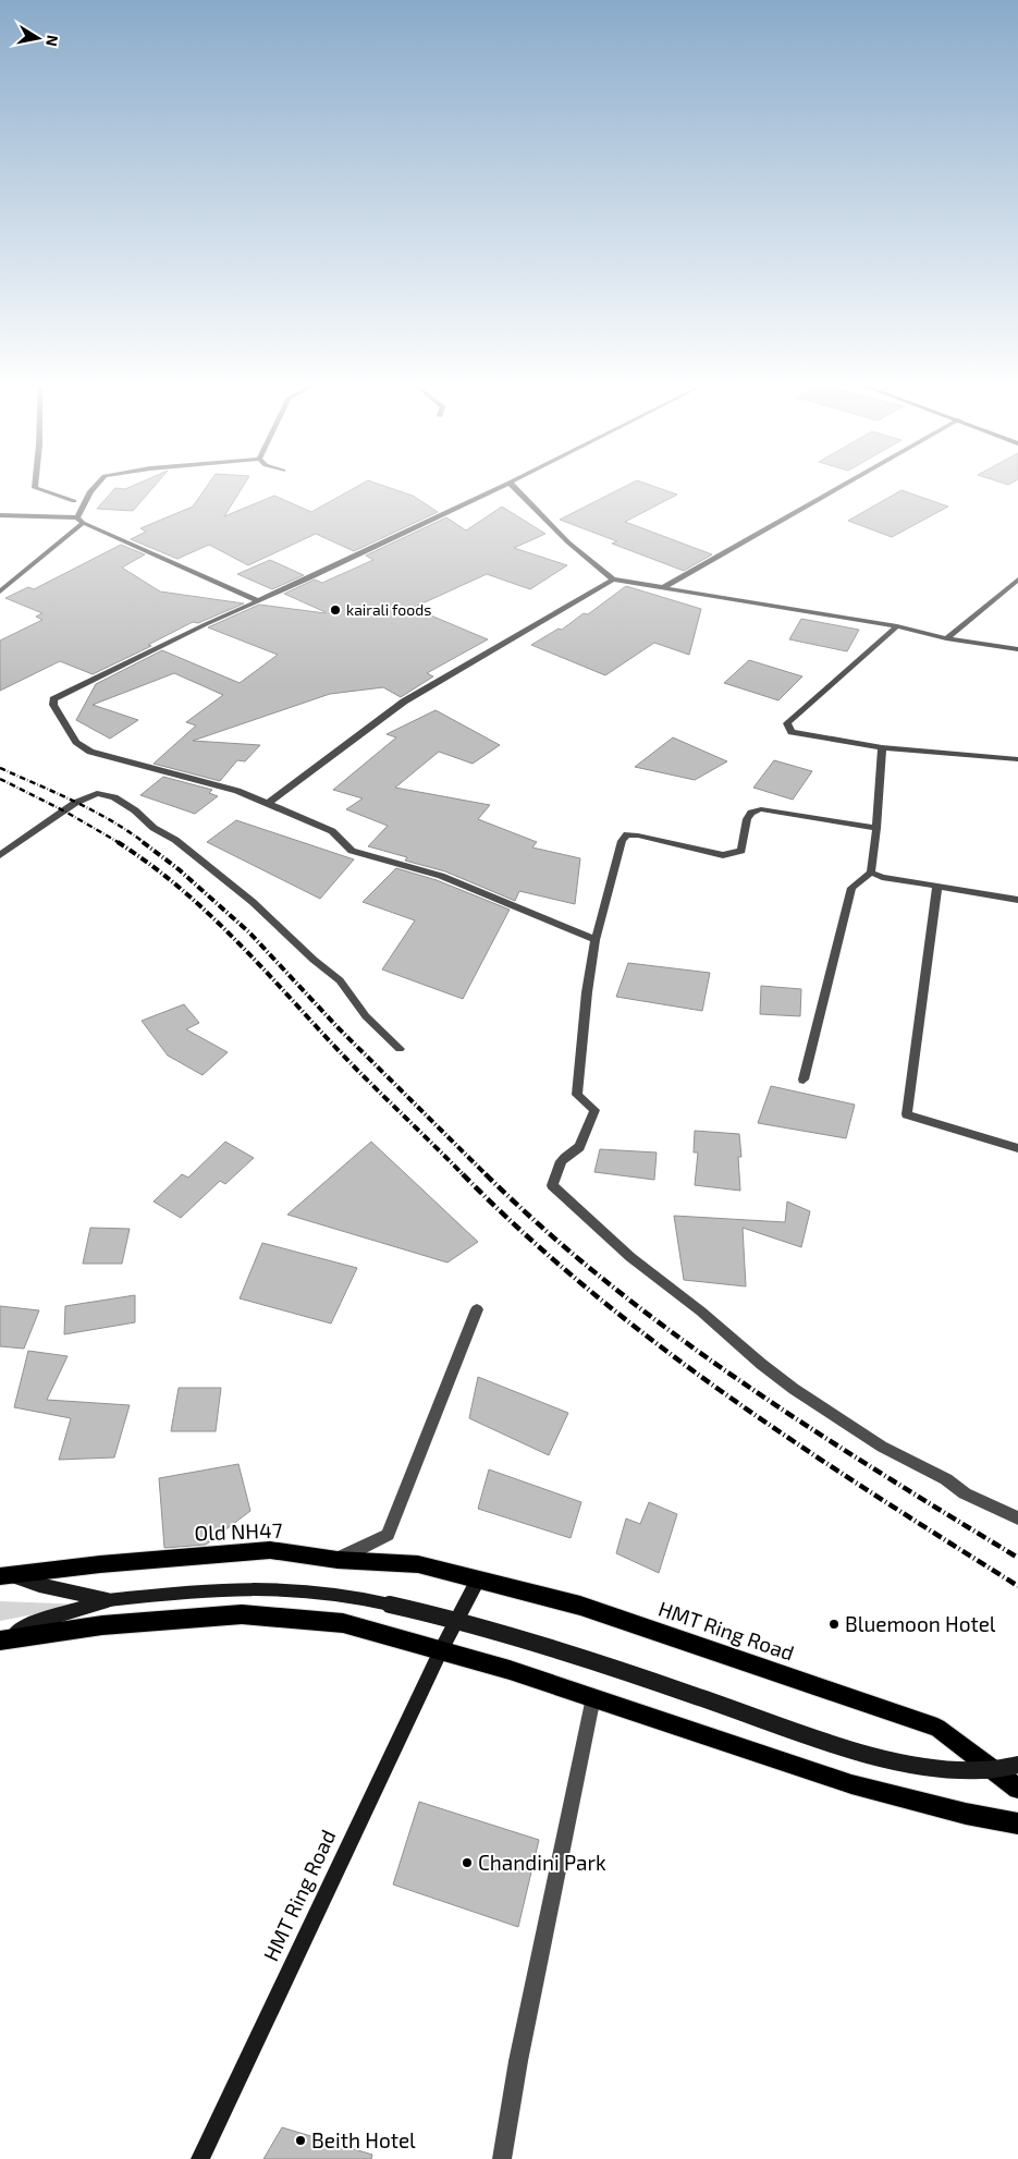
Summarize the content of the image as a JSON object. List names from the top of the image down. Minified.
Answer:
{"streets":{"main road":["Old NH47","HMT Ring Road"]},"crossings":[["Old NH47","HMT Ring Road"]],"places":["kairali foods","Bluemoon Hotel","Chandini Park","Beith Hotel"],"north":"right"}
